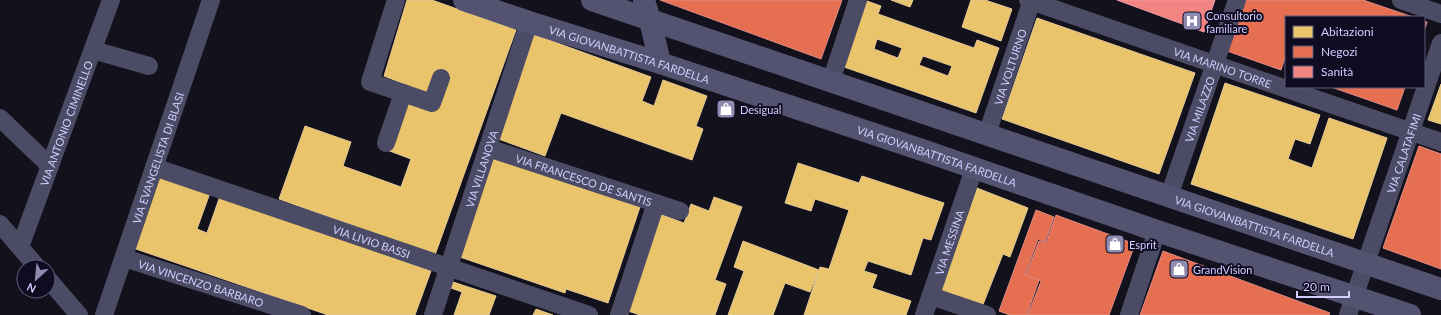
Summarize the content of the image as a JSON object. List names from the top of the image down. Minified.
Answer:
{"streets":{"main road":["VIA GIOVANBATTISTA FARDELLA"],"street":["VIA VOLTURNO","VIA MARINO TORRE","VIA MILAZZO","VIA ANTONIO CIMINELLO","VIA CALATAFIMI","VIA EVANGELISTA DI BLASI","VIA VILLANOVA","VIA FRANCESCO DE SANTIS","VIA LIVIO BASSI","VIA MESSINA","VIA VINCENZO BARBARO"]},"crossings":[["VIA GIOVANBATTISTA FARDELLA","VIA VOLTURNO"],["VIA GIOVANBATTISTA FARDELLA","VIA MILAZZO"],["VIA GIOVANBATTISTA FARDELLA","VIA CALATAFIMI"],["VIA GIOVANBATTISTA FARDELLA","VIA VILLANOVA"],["VIA GIOVANBATTISTA FARDELLA","VIA MESSINA"],["VIA VOLTURNO","VIA MARINO TORRE"],["VIA MARINO TORRE","VIA MILAZZO"],["VIA MARINO TORRE","VIA CALATAFIMI"],["VIA EVANGELISTA DI BLASI","VIA LIVIO BASSI"],["VIA EVANGELISTA DI BLASI","VIA VINCENZO BARBARO"],["VIA VILLANOVA","VIA FRANCESCO DE SANTIS"],["VIA VILLANOVA","VIA LIVIO BASSI"]],"places":{"hospital":["Consultorio familiare"],"shop":["Desigual","Esprit","GrandVision"]},"legend":["Abitazioni","Negozi","Sanità"],"scale_bar":"20 m","north":"bottom left"}
